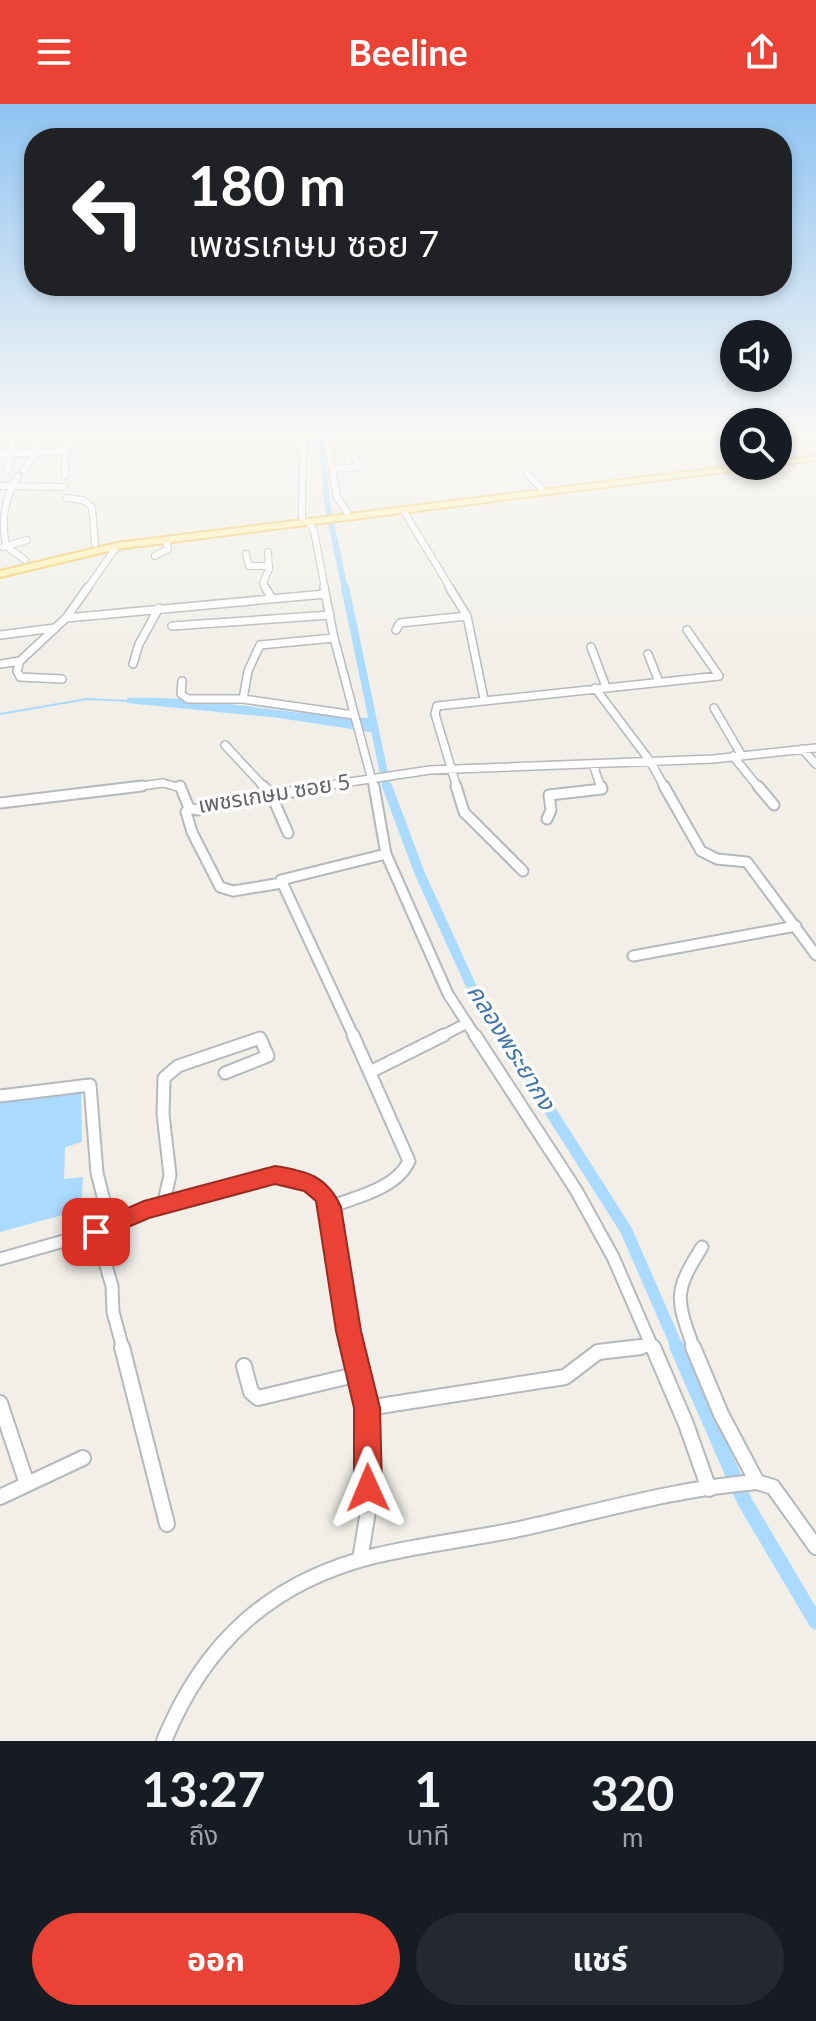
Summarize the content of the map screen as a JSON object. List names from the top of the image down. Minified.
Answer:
{"streets":{"street":["เพชรเกษม ซอย 5"]},"water":["คลองพระยากง"],"page":{"header":"Beeline","turn":["180 m","เพชรเกษม ซอย 7"],"eta":["13:27","ถึง","1","นาที","320","m"],"buttons":["ออก","แชร์"]}}
